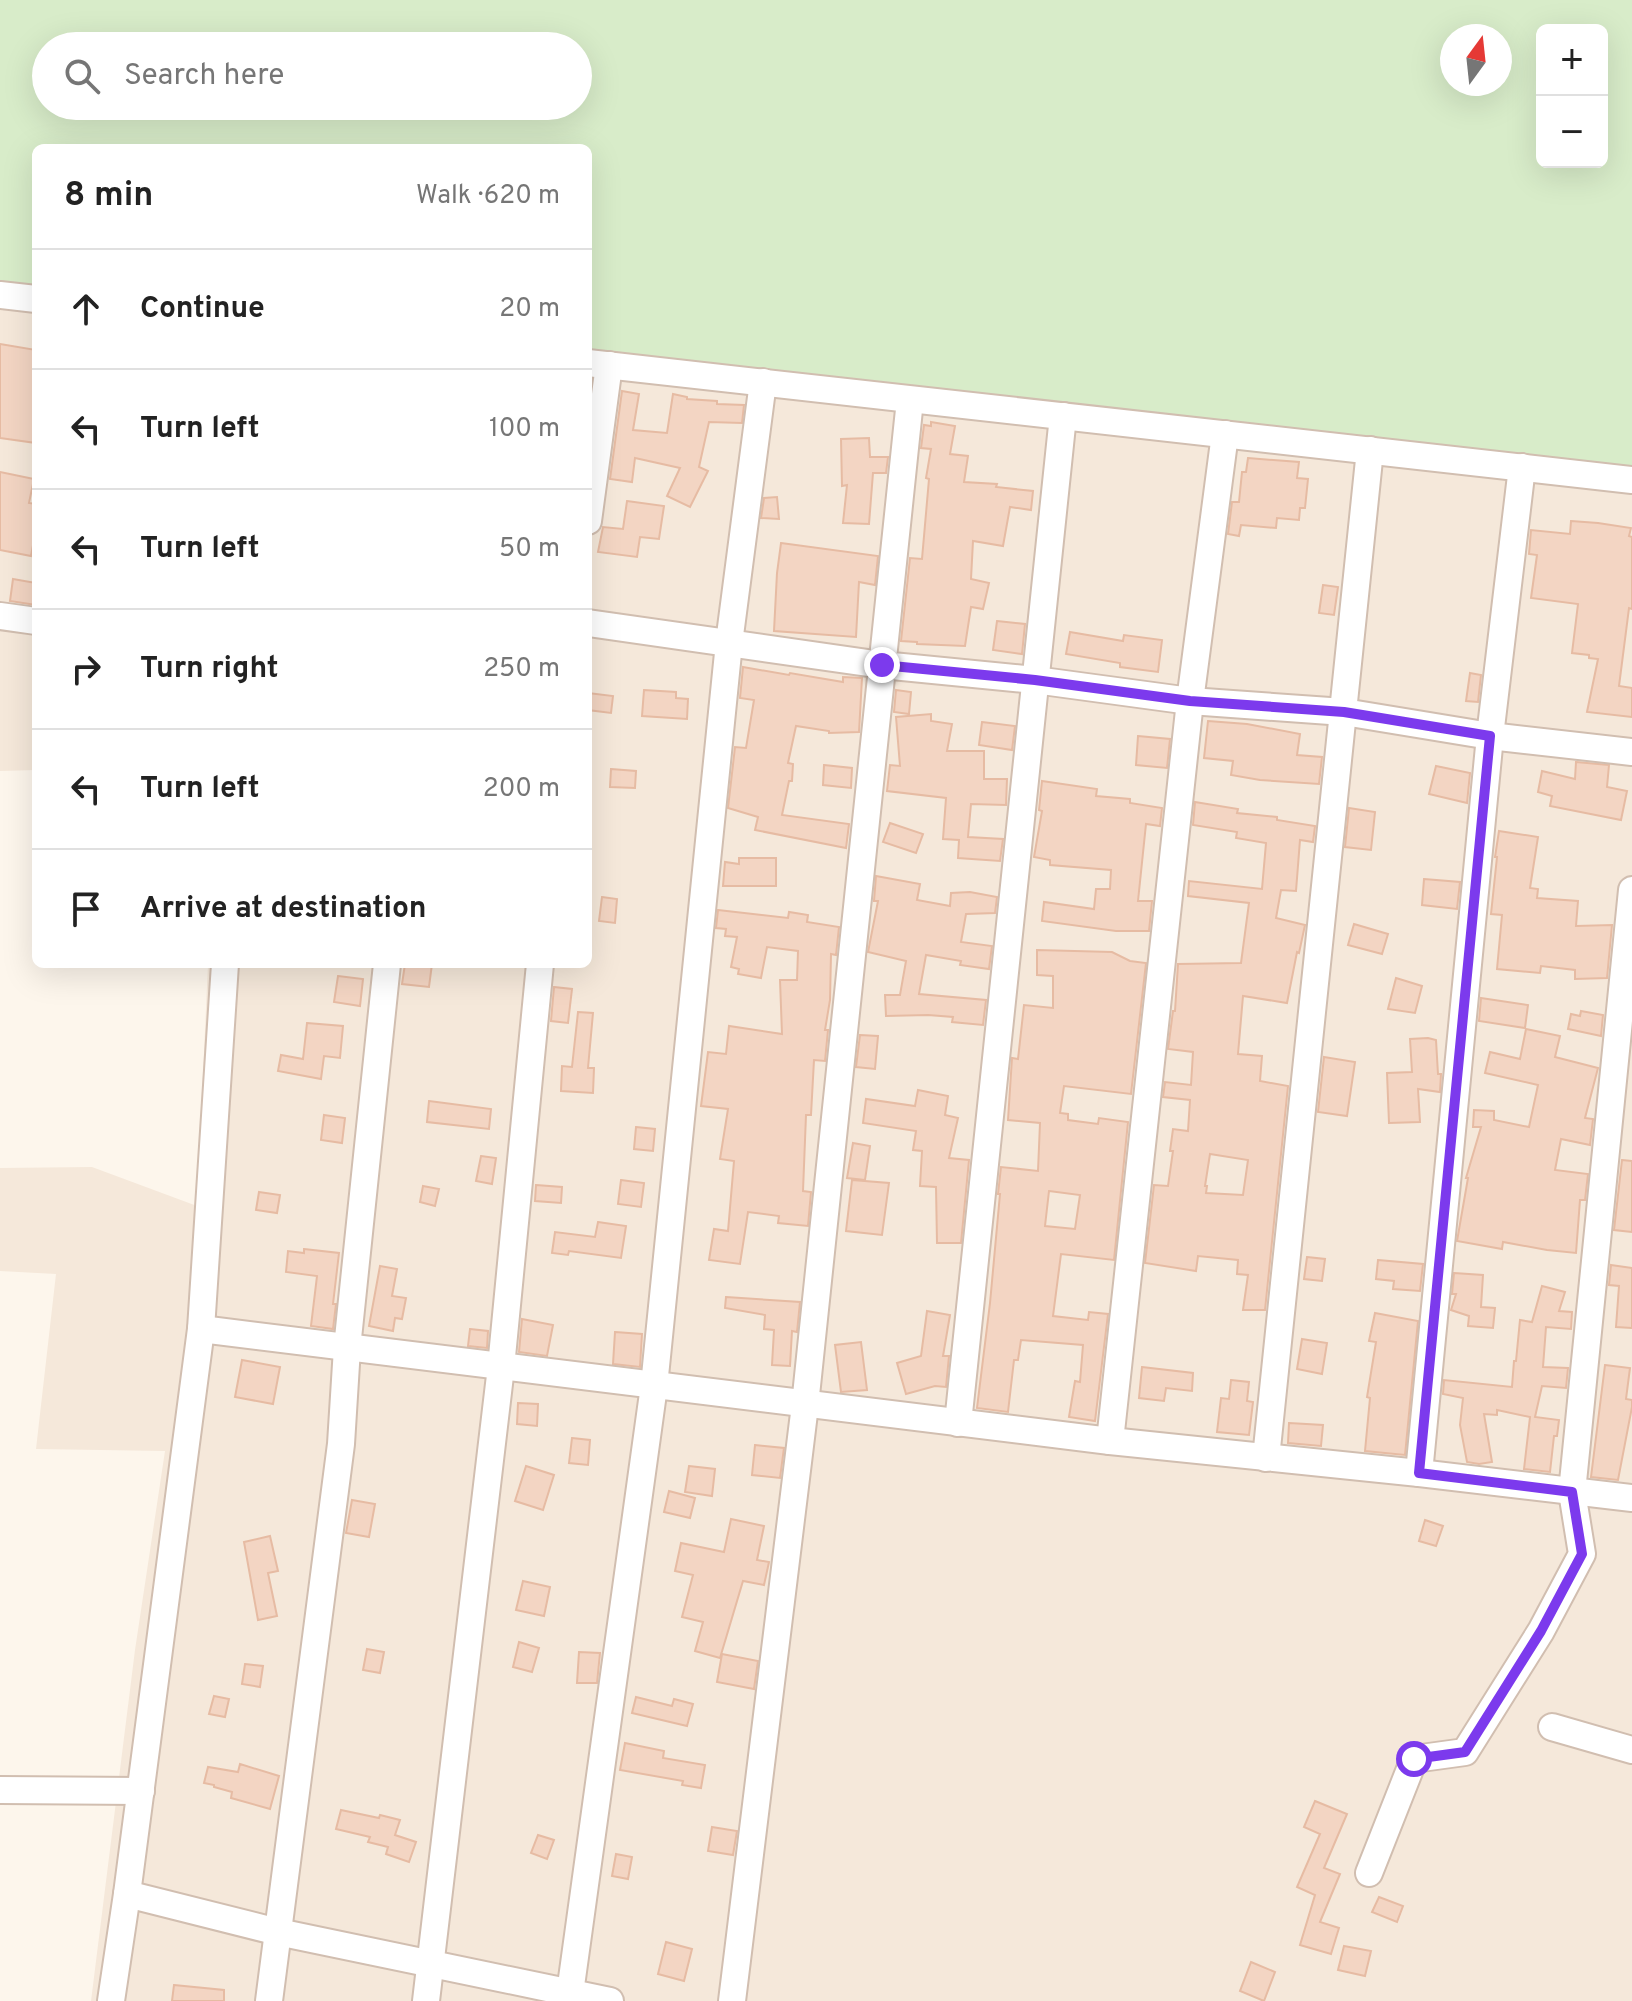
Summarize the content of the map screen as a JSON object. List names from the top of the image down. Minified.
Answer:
{"north":"top","page":{"map_buttons":["+","−"],"search":"Search here","heading":["8 min","Walk · 620 m"],"list":[["Continue","20 m"],["Turn left","100 m"],["Turn left","50 m"],["Turn right","250 m"],["Turn left","200 m"],"Arrive at destination"]}}
